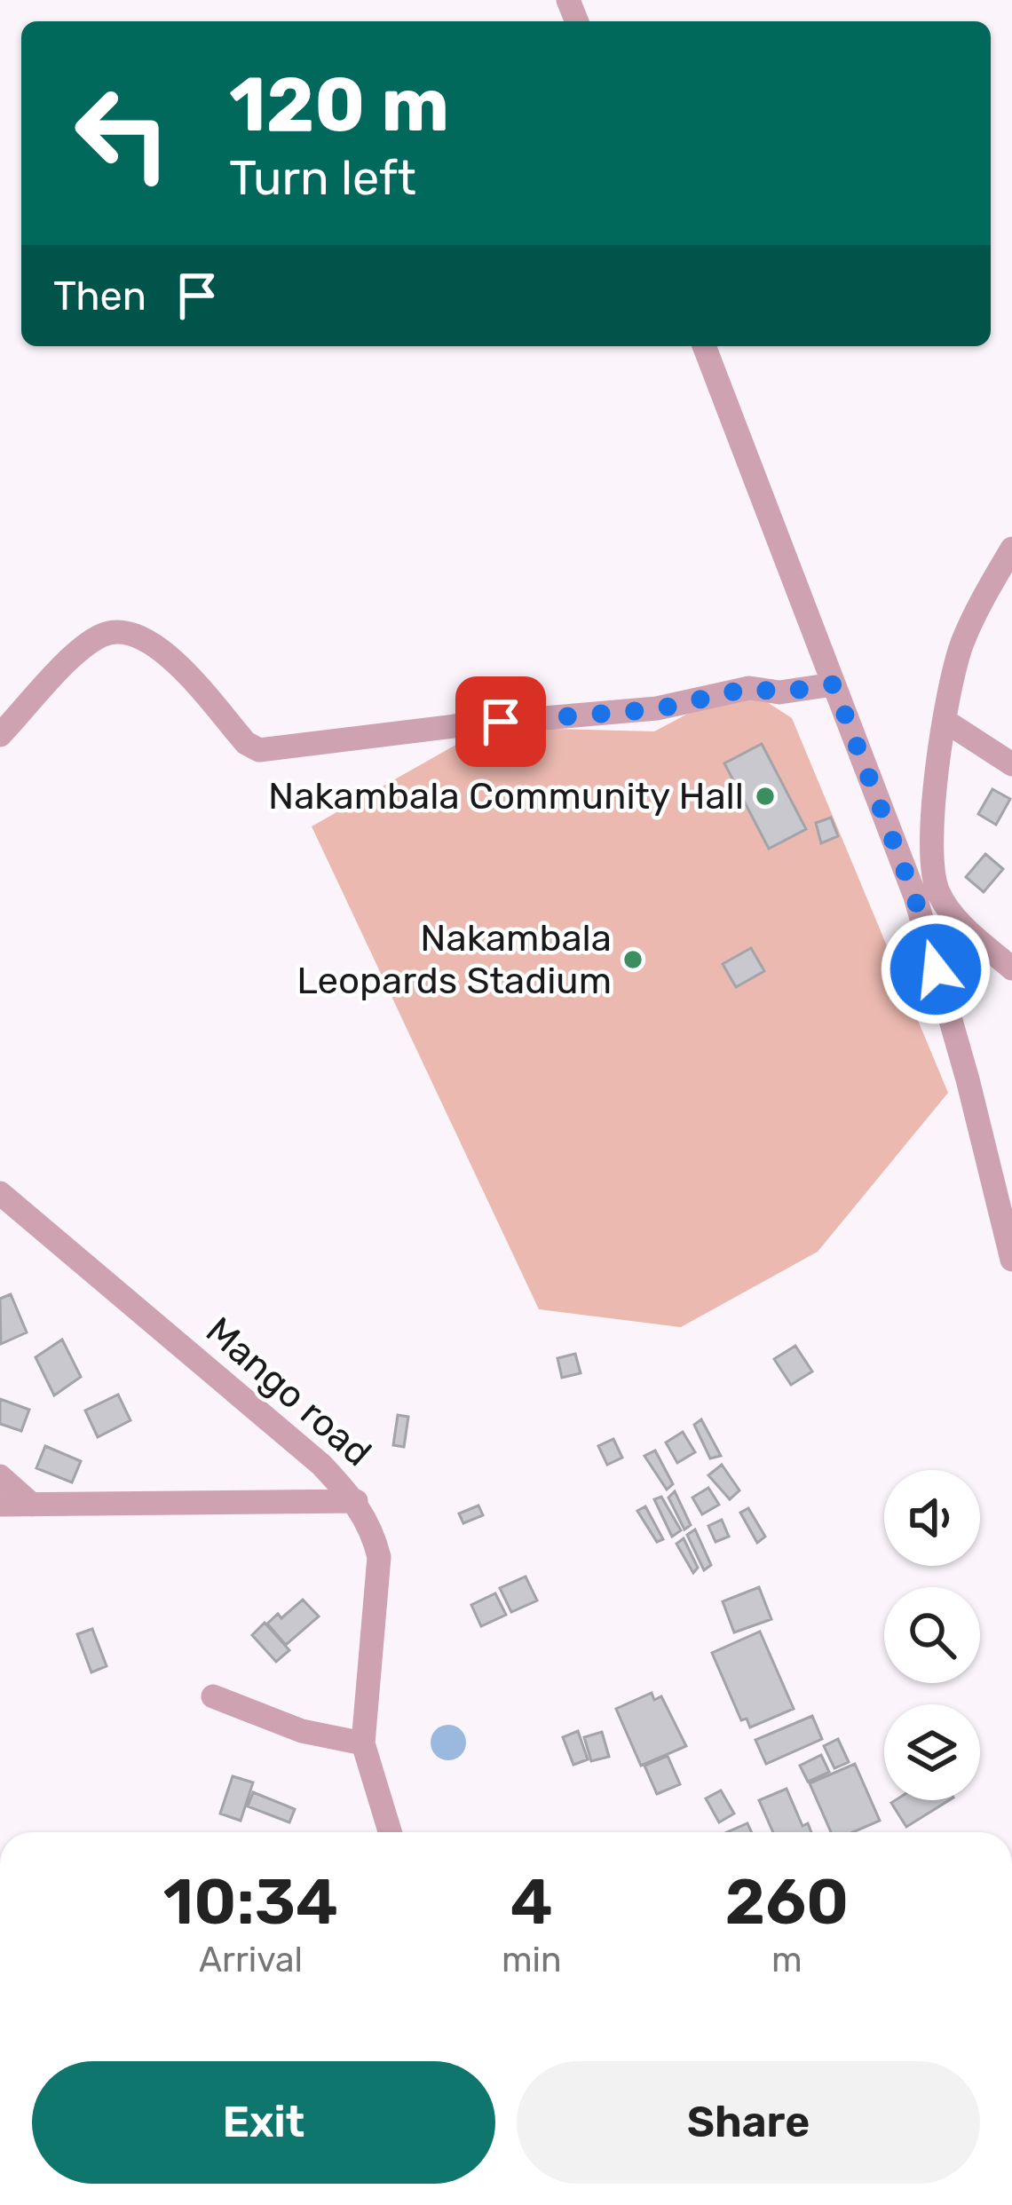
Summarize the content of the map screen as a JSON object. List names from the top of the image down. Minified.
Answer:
{"streets":{"street":["Mango road"]},"places":["Nakambala Community Hall","Nakambala Leopards Stadium"],"page":{"turn":["120 m","Turn left"],"then":"Then","eta":["10:34","Arrival","4","min","260","m"],"buttons":["Exit","Share"]}}
